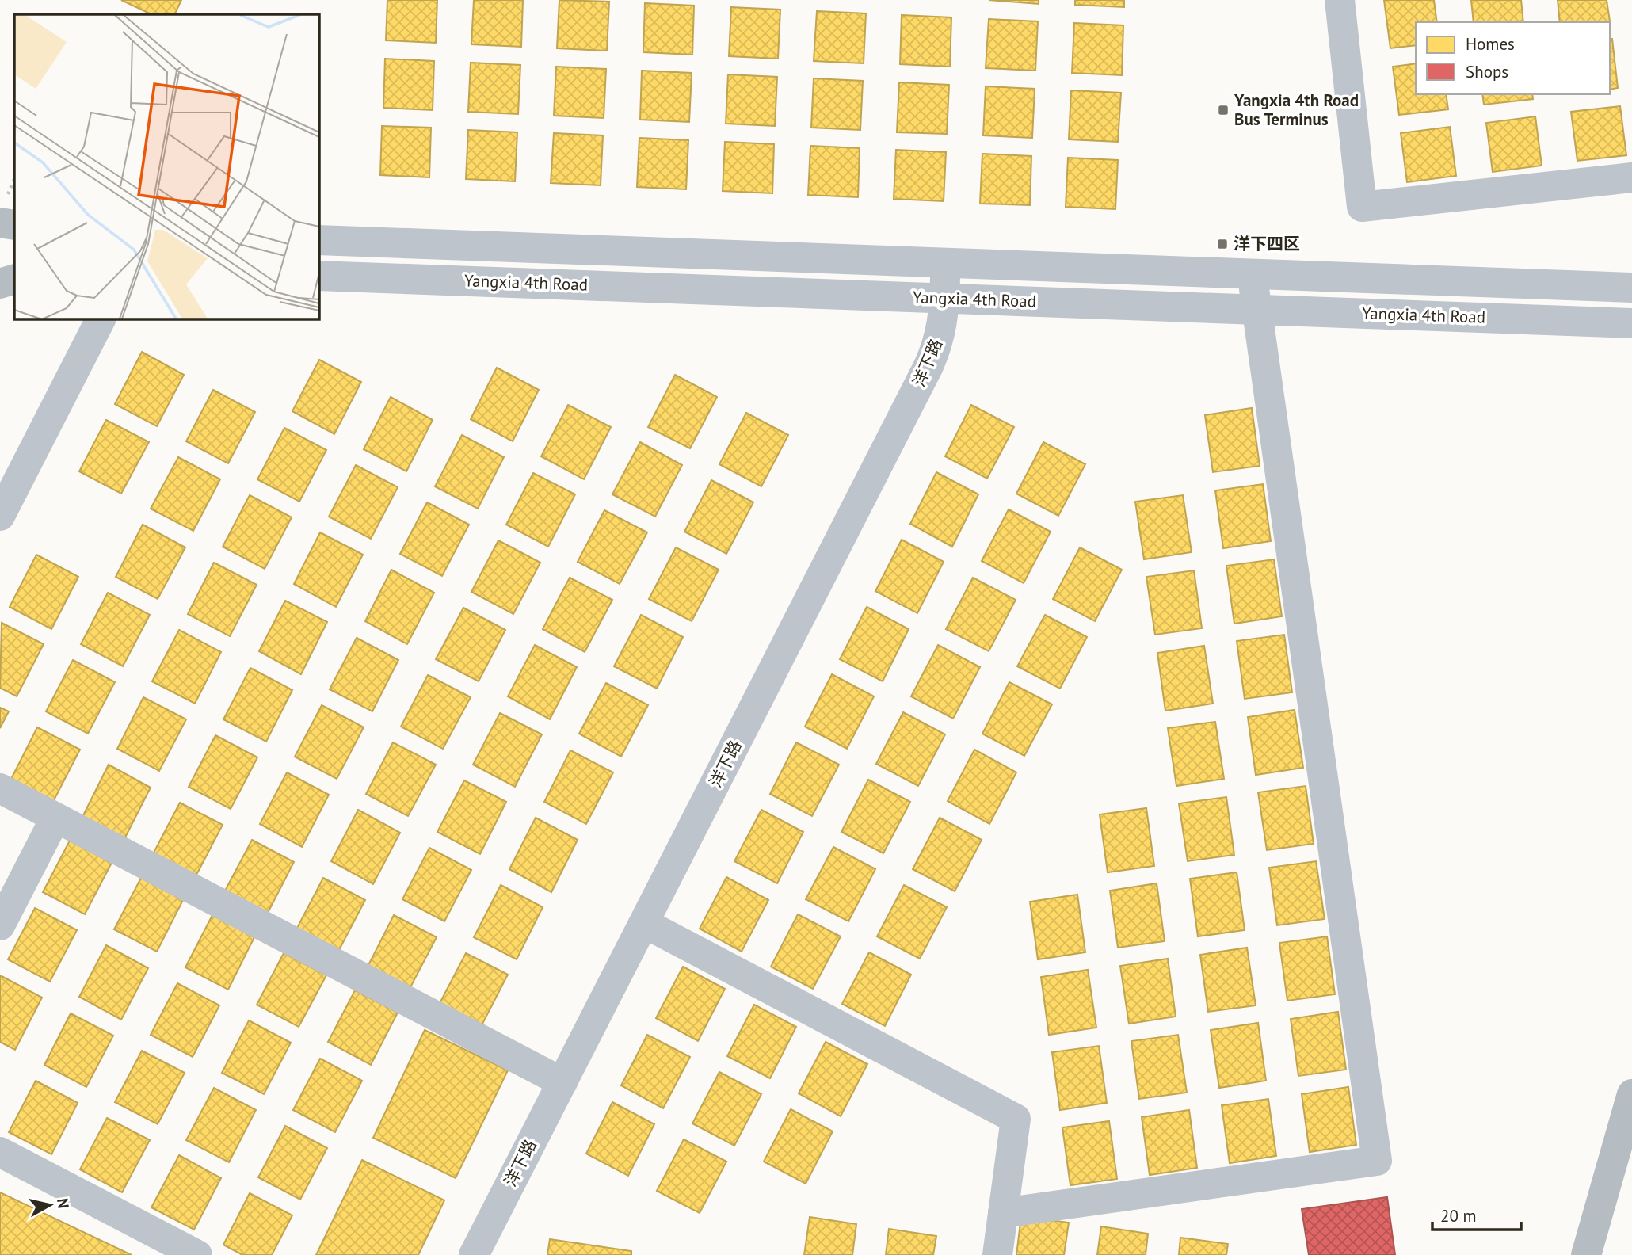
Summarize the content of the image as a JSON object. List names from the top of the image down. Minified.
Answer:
{"streets":{"street":["Yangxia 4th Road","洋下路"]},"crossings":[["Yangxia 4th Road","洋下路"]],"places":{"transit":["Yangxia 4th Road Bus Terminus","洋下四区"]},"legend":["Homes","Shops"],"scale_bar":"20 m","north":"right"}
